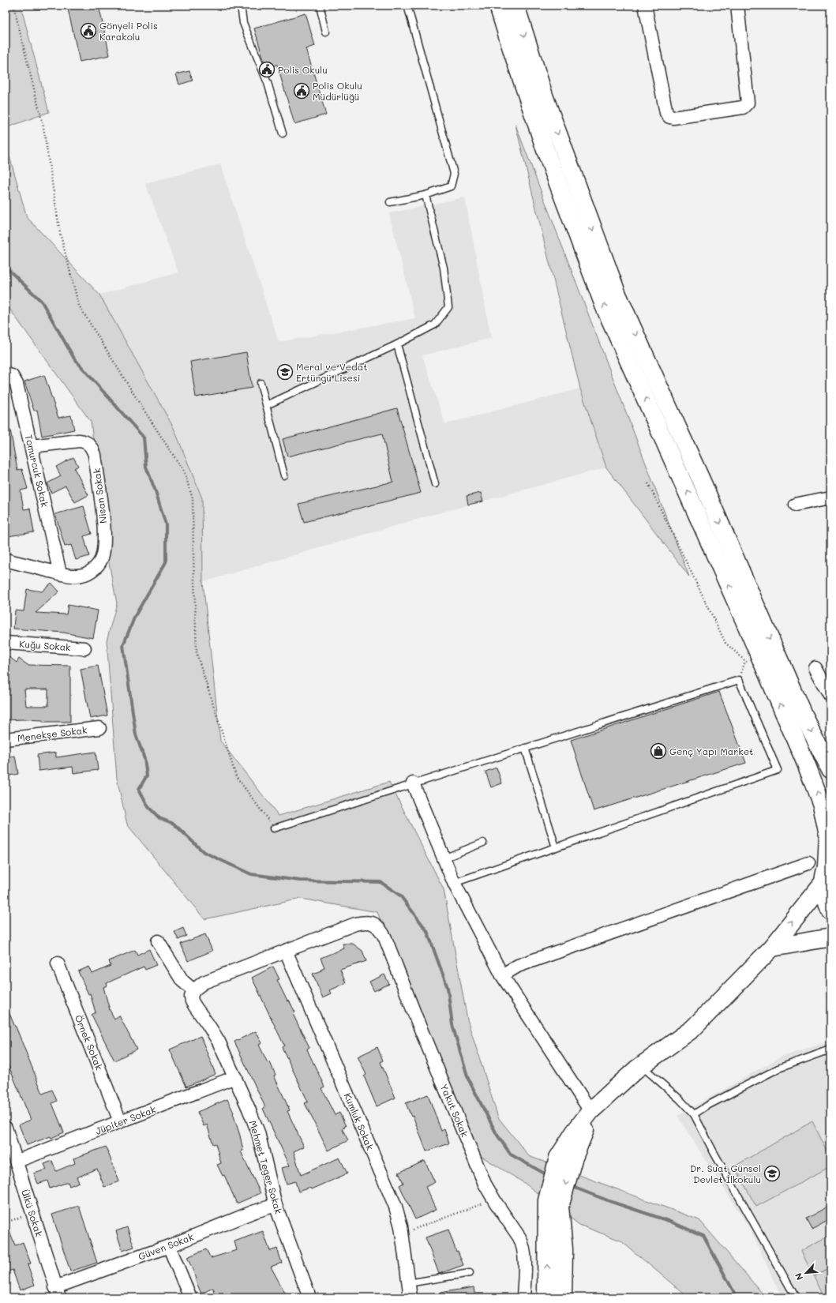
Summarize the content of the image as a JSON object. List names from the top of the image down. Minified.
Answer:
{"streets":{"street":["Tomurcuk Sokak","Nisan Sokak","Kuğu Sokak","Menekşe Sokak","Örnek Sokak","Yakut Sokak","Jüpiter Sokak","Kumluk Sokak","Mehmet Teger Sokak","Ülkü Sokak","Güven Sokak"]},"crossings":[["Tomurcuk Sokak","Nisan Sokak"],["Örnek Sokak","Jüpiter Sokak"],["Yakut Sokak","Kumluk Sokak"],["Jüpiter Sokak","Mehmet Teger Sokak"],["Jüpiter Sokak","Ülkü Sokak"],["Mehmet Teger Sokak","Güven Sokak"],["Ülkü Sokak","Güven Sokak"]],"places":{"public building":["Gönyeli Polis Karakolu","Polis Okulu","Polis Okulu Müdürlüğü"],"school or university":["Meral ve Vedat Ertüngü Lisesi","Dr. Suat Günsel Devlet İlkokulu"],"shop":["Genç Yapı Market"]},"north":"bottom left"}
